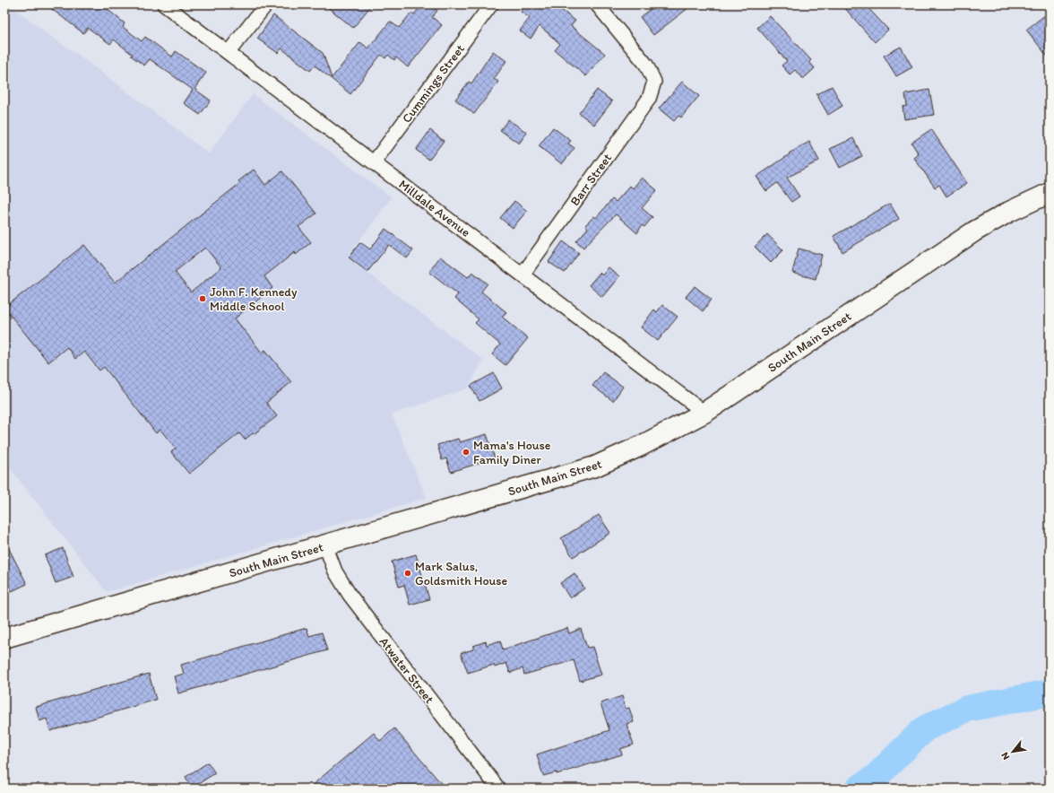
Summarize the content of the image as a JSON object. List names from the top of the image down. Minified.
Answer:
{"streets":{"highway":["South Main Street"],"street":["Cummings Street","Barr Street","Milldale Avenue","Atwater Street"]},"crossings":[["Cummings Street","Milldale Avenue"],["Barr Street","Milldale Avenue"],["Milldale Avenue","South Main Street"],["South Main Street","Atwater Street"]],"places":["John F. Kennedy Middle School","Mama's House Family Diner","Mark Salus, Goldsmith House"],"north":"bottom left"}
